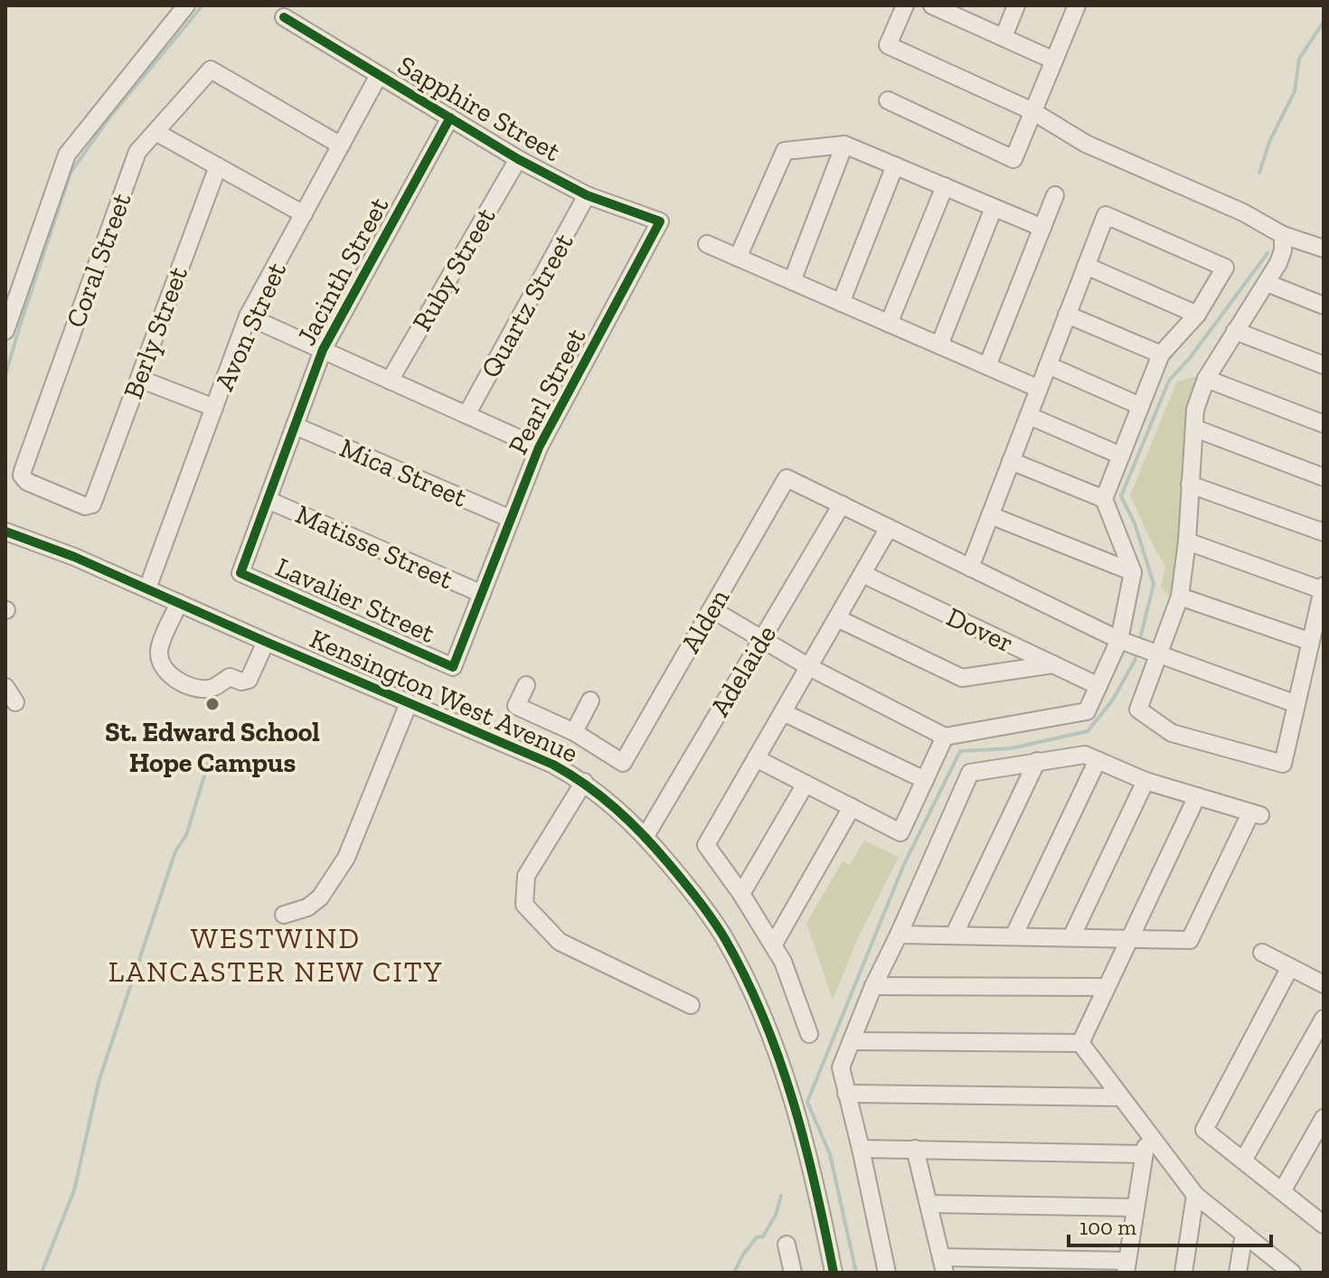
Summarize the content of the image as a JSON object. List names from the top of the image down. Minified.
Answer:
{"streets":{"street":["Sapphire Street","Coral Street","Ruby Street","Jacinth Street","Quartz Street","Avon Street","Berly Street","Pearl Street","Mica Street","Matisse Street","Lavalier Street","Alden","Dover","Adelaide","Kensington West Avenue"]},"crossings":[["Sapphire Street","Ruby Street"],["Sapphire Street","Jacinth Street"],["Sapphire Street","Quartz Street"],["Sapphire Street","Avon Street"],["Sapphire Street","Pearl Street"],["Coral Street","Avon Street"],["Coral Street","Berly Street"],["Jacinth Street","Mica Street"],["Jacinth Street","Matisse Street"],["Jacinth Street","Lavalier Street"],["Avon Street","Kensington West Avenue"],["Pearl Street","Mica Street"],["Pearl Street","Matisse Street"],["Pearl Street","Lavalier Street"],["Alden","Adelaide"],["Adelaide","Kensington West Avenue"]],"districts":["WESTWIND LANCASTER NEW CITY"],"places":["St. Edward School Hope Campus"],"scale_bar":"100 m"}
